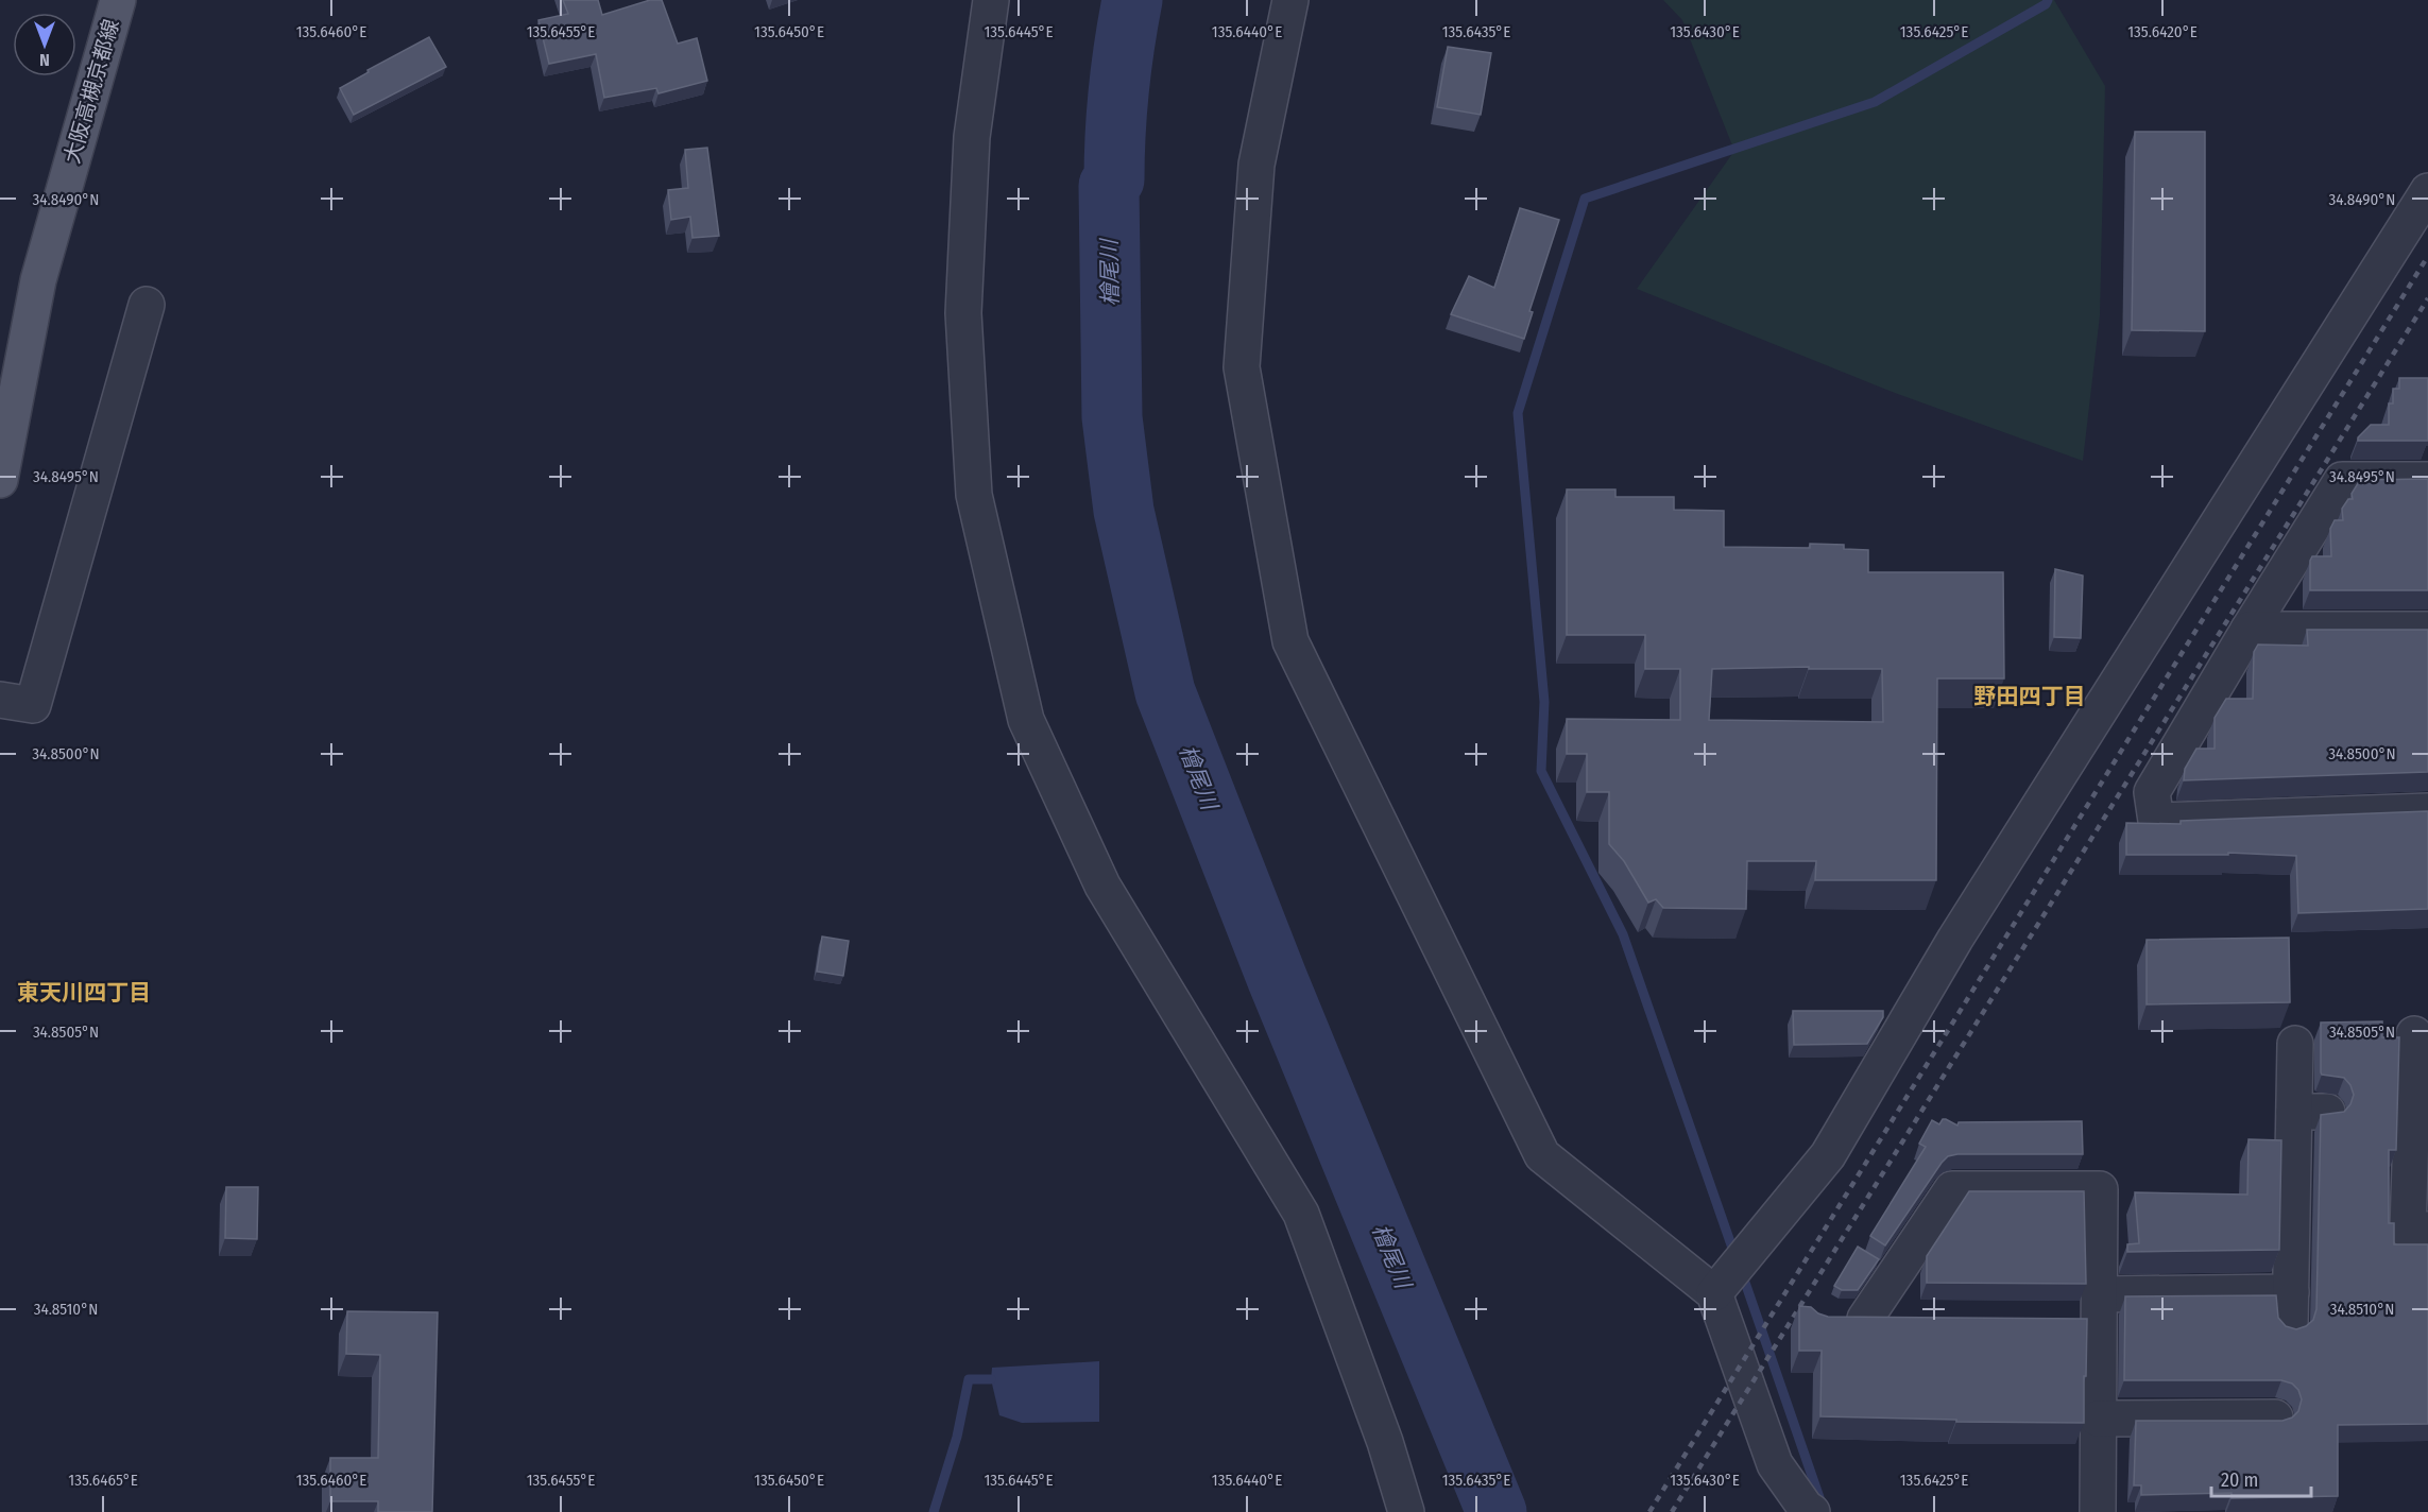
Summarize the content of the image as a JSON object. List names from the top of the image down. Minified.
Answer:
{"streets":{"main road":["大阪高槻京都線"]},"districts":["野田四丁目","東天川四丁目"],"water":["檜尾川"],"scale_bar":"20 m","north":"bottom","coordinates":["135.6460°E","135.6455°E","135.6450°E","135.6445°E","135.6440°E","135.6435°E","135.6430°E","135.6425°E","135.6420°E","34.8490°N","34.8495°N","34.8500°N","34.8505°N","34.8510°N","135.6465°E"]}
